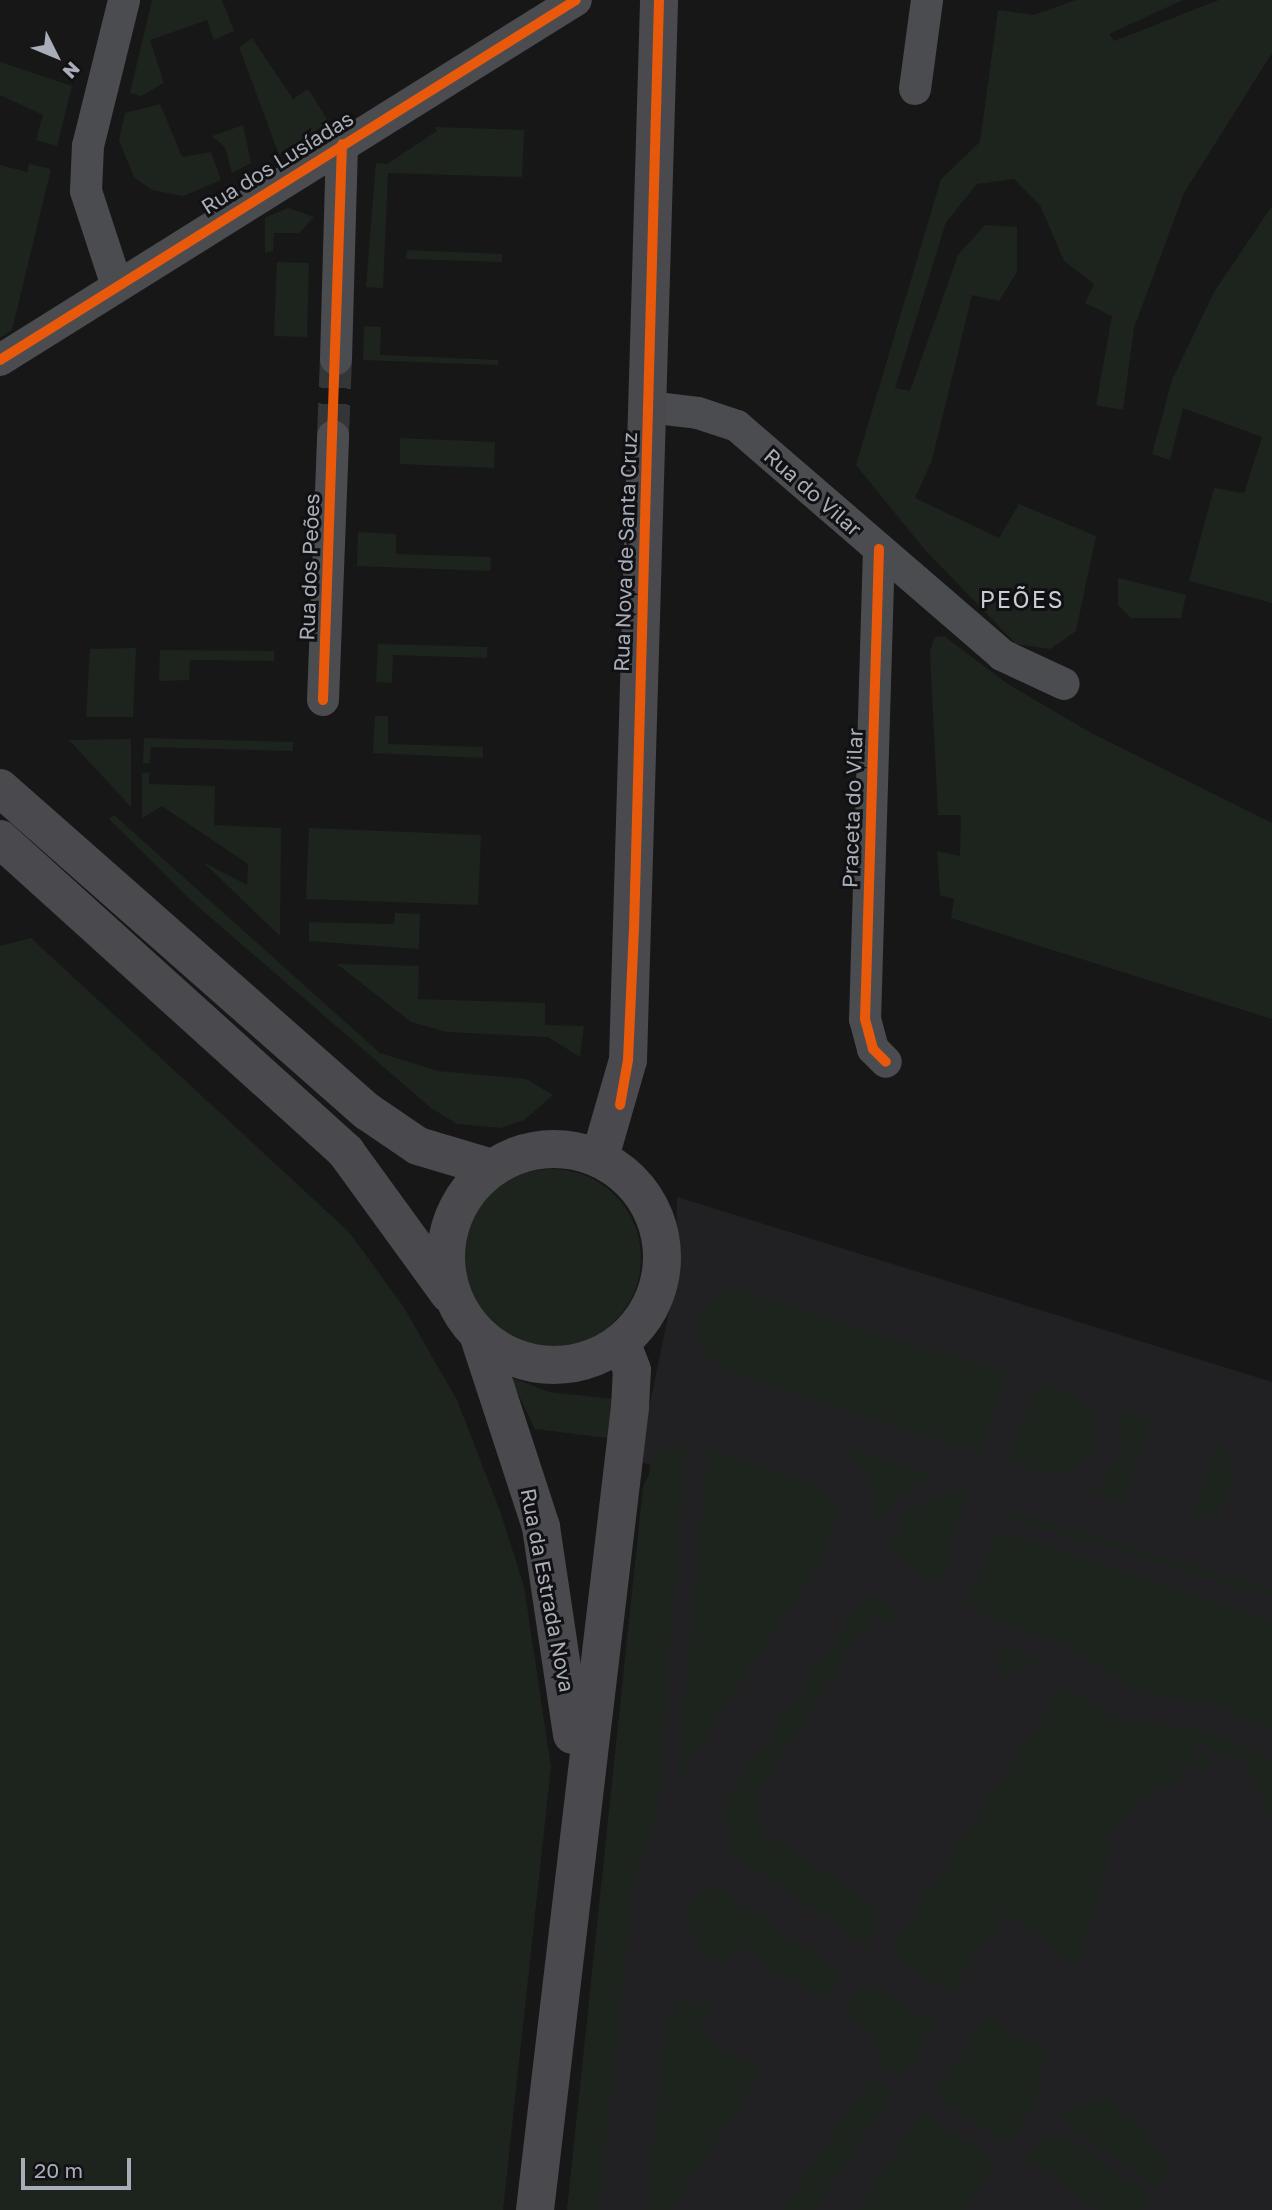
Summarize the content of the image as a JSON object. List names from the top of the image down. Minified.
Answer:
{"streets":{"main road":["Rua Nova de Santa Cruz","Rua da Estrada Nova"],"street":["Rua dos Lusíadas","Rua do Vilar","Rua dos Peões","Praceta do Vilar"]},"crossings":[["Rua do Vilar","Rua Nova de Santa Cruz"],["Rua do Vilar","Praceta do Vilar"],["Rua Nova de Santa Cruz","Rua da Estrada Nova"]],"districts":["PEÕES"],"scale_bar":"20 m","north":"bottom right"}
